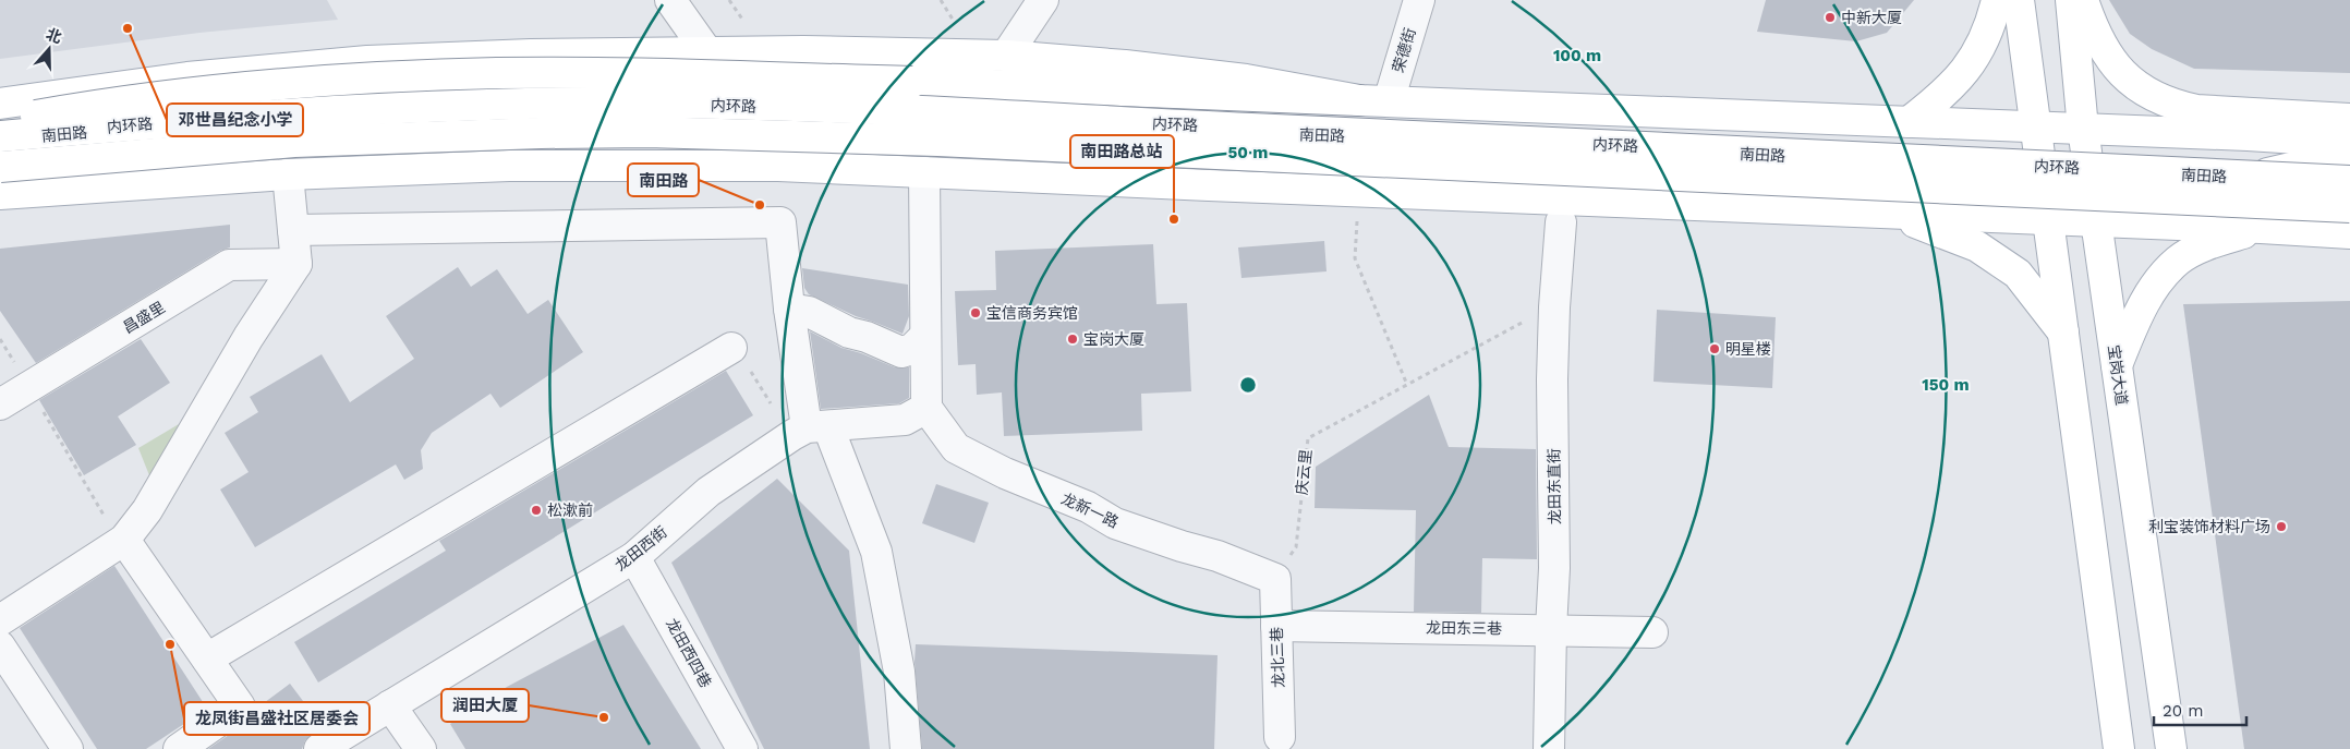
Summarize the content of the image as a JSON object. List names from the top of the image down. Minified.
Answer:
{"streets":{"main road":["内环路","南田路","宝岗大道"],"street":["荣德街","昌盛里","龙田东直街","龙新一路","龙田西街","龙田东三巷","龙田西四巷","龙北三巷"],"path":["庆云里"]},"crossings":[["内环路","南田路"],["南田路","宝岗大道"],["庆云里","龙田东直街"],["庆云里","龙新一路"],["庆云里","龙北三巷"],["龙田东直街","龙田东三巷"],["龙新一路","龙田西街"],["龙新一路","龙北三巷"],["龙田西街","龙田西四巷"],["龙田东三巷","龙北三巷"]],"places":["中新大厦","邓世昌纪念小学","南田路","南田路总站","宝信商务宾馆","宝岗大厦","明星楼","松漱前","利宝装饰材料广场","龙凤街昌盛社区居委会","润田大厦"],"scale_bar":"20 m","north":"top","rings":["100 m","50 m","150 m"]}
